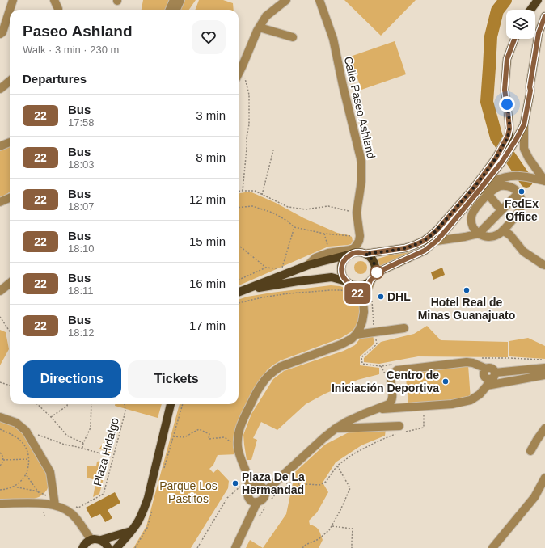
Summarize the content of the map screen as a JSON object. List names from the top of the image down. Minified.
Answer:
{"streets":{"street":["Calle Paseo Ashland"],"path":["Plaza Hidalgo"]},"parks":["Parque Los Pastitos"],"places":["FedEx Office","Hotel Real de Minas Guanajuato","DHL","Centro de Iniciación Deportiva","Plaza De La Hermandad"],"lines":["bus line 22"],"page":{"on_map":"22","heading":[["Paseo Ashland","Walk · 3 min · 230 m"],"Departures"],"list":[{"mark":"22","name":"Bus","note":"17:58","value":"3 min"},{"mark":"22","name":"Bus","note":"18:03","value":"8 min"},{"mark":"22","name":"Bus","note":"18:07","value":"12 min"},{"mark":"22","name":"Bus","note":"18:10","value":"15 min"},{"mark":"22","name":"Bus","note":"18:11","value":"16 min"},{"mark":"22","name":"Bus","note":"18:12","value":"17 min"}],"buttons":["Directions","Tickets"]}}
